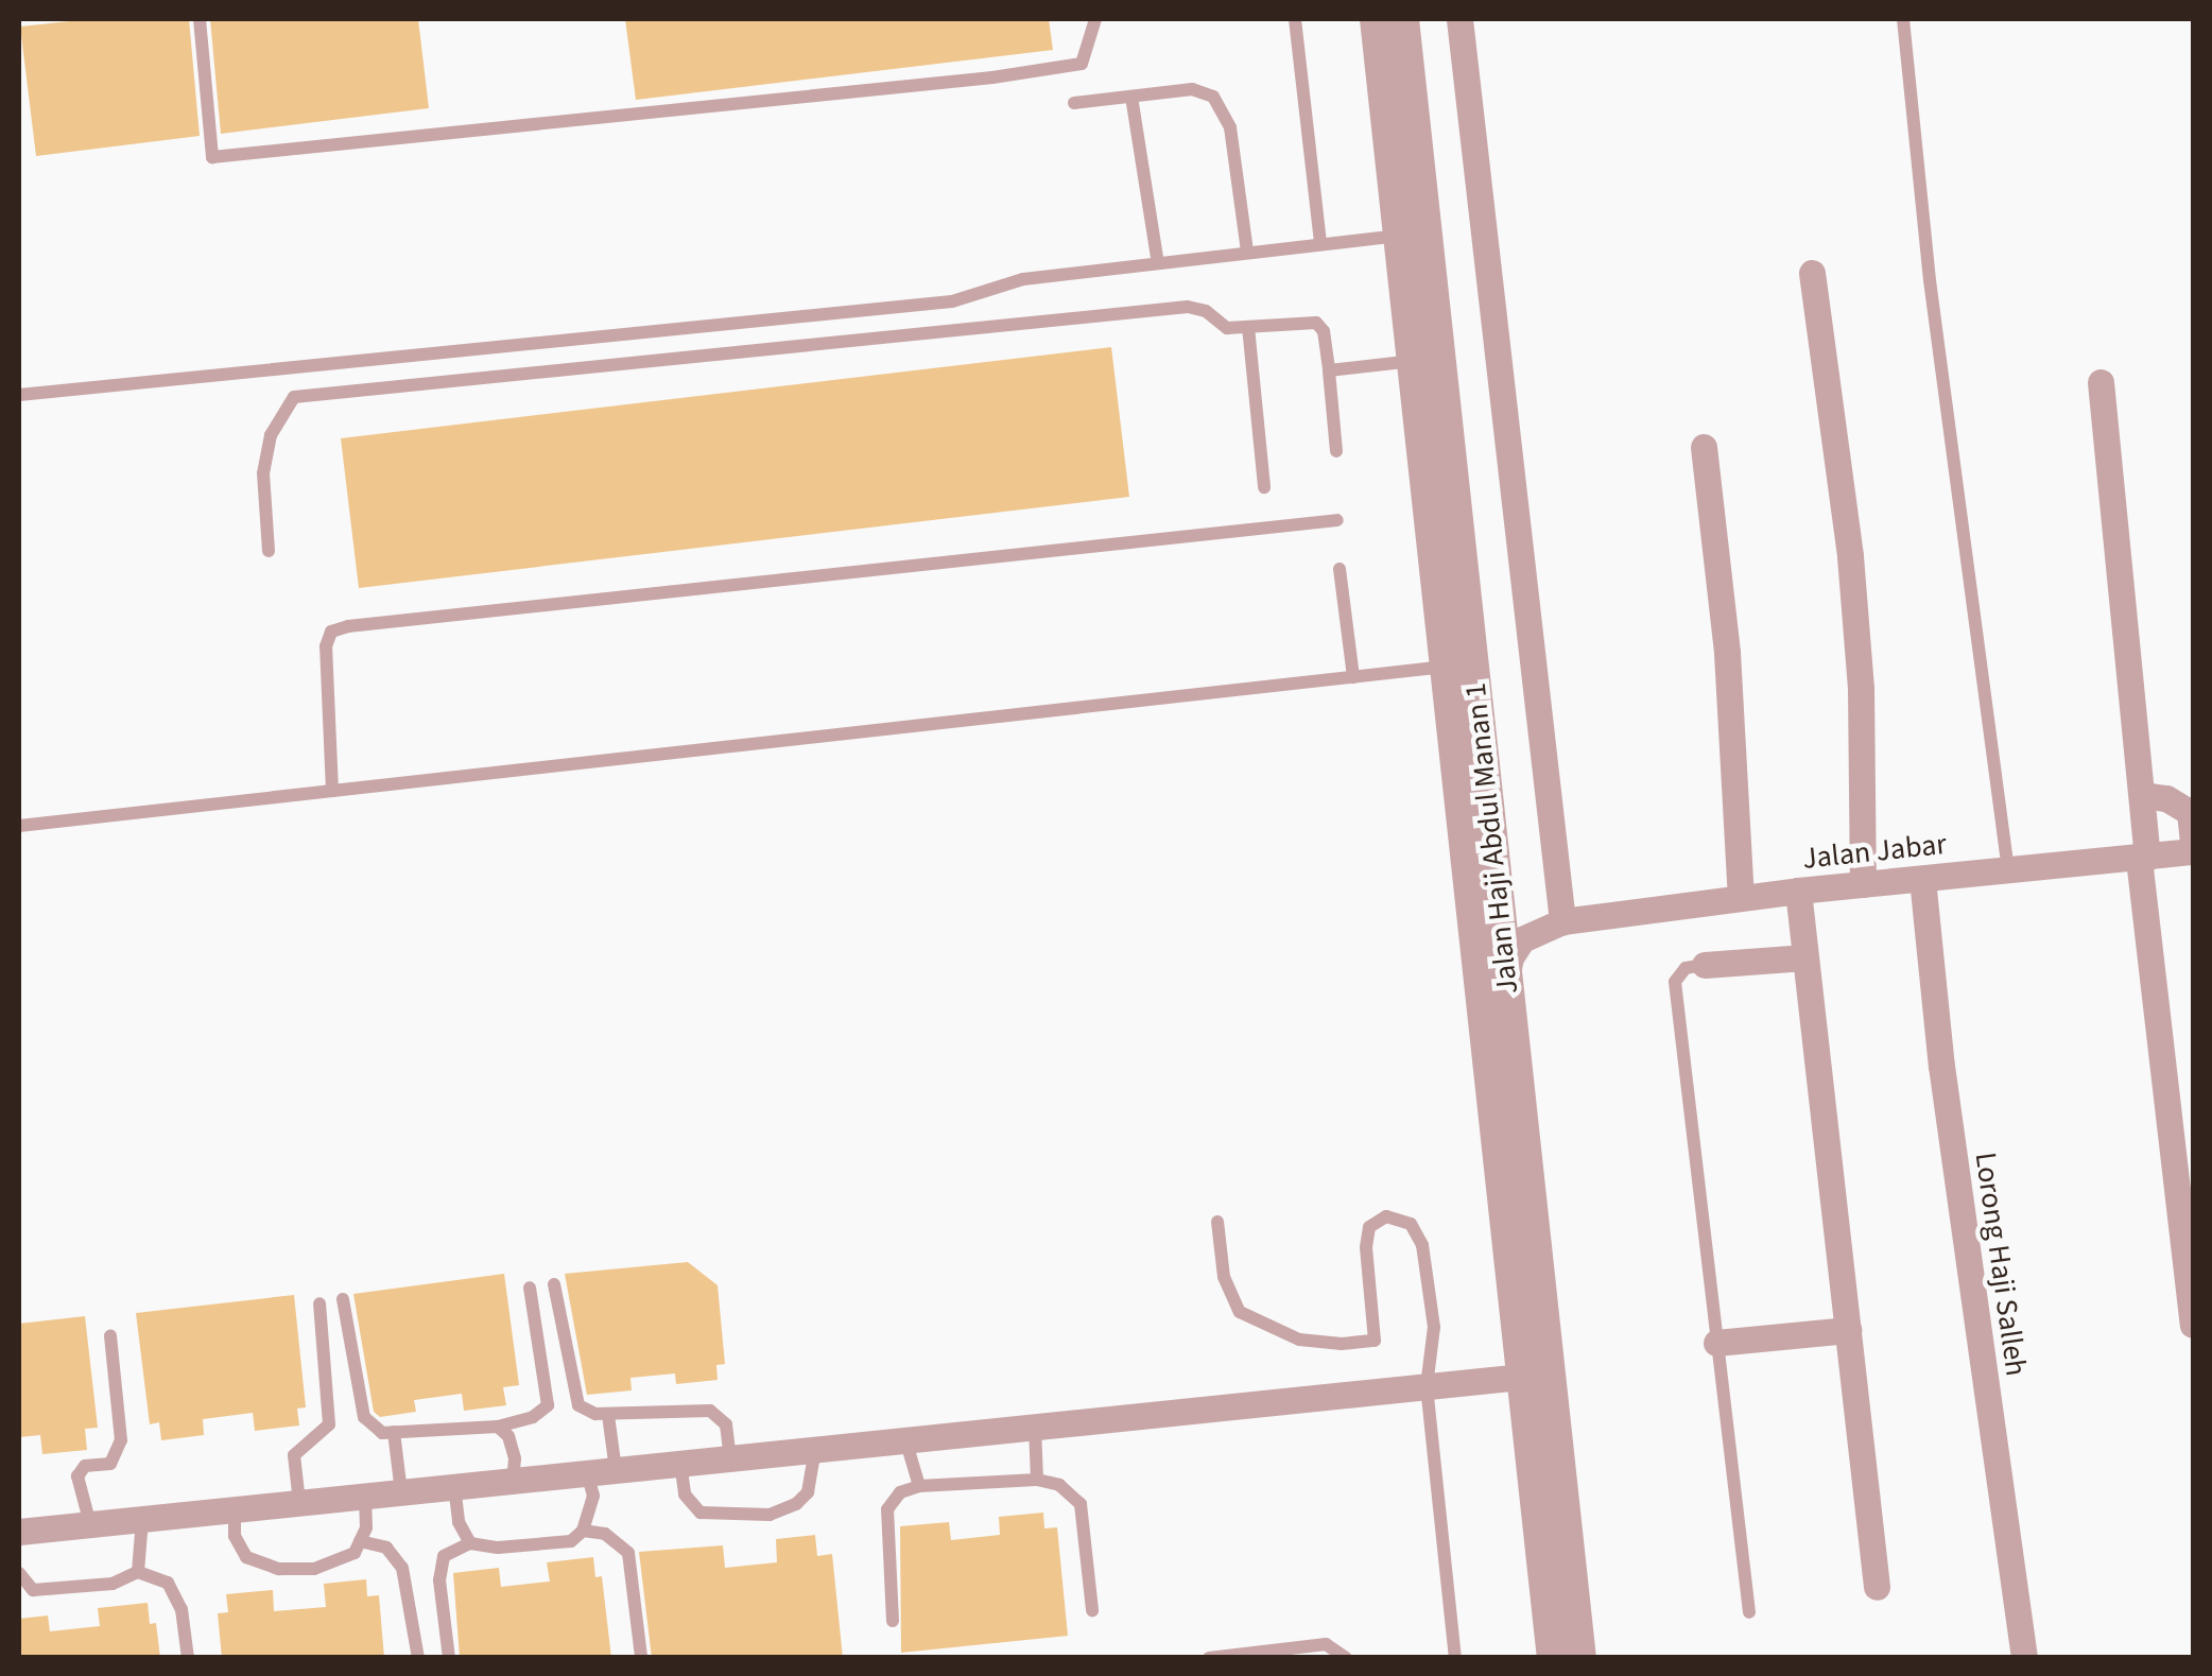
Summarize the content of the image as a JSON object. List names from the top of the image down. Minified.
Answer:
{"streets":{"street":["Jalan Haji Abdul Manan 1","Jalan Jabar","Lorong Haji Salleh"]},"crossings":[["Jalan Jabar","Lorong Haji Salleh"]]}
